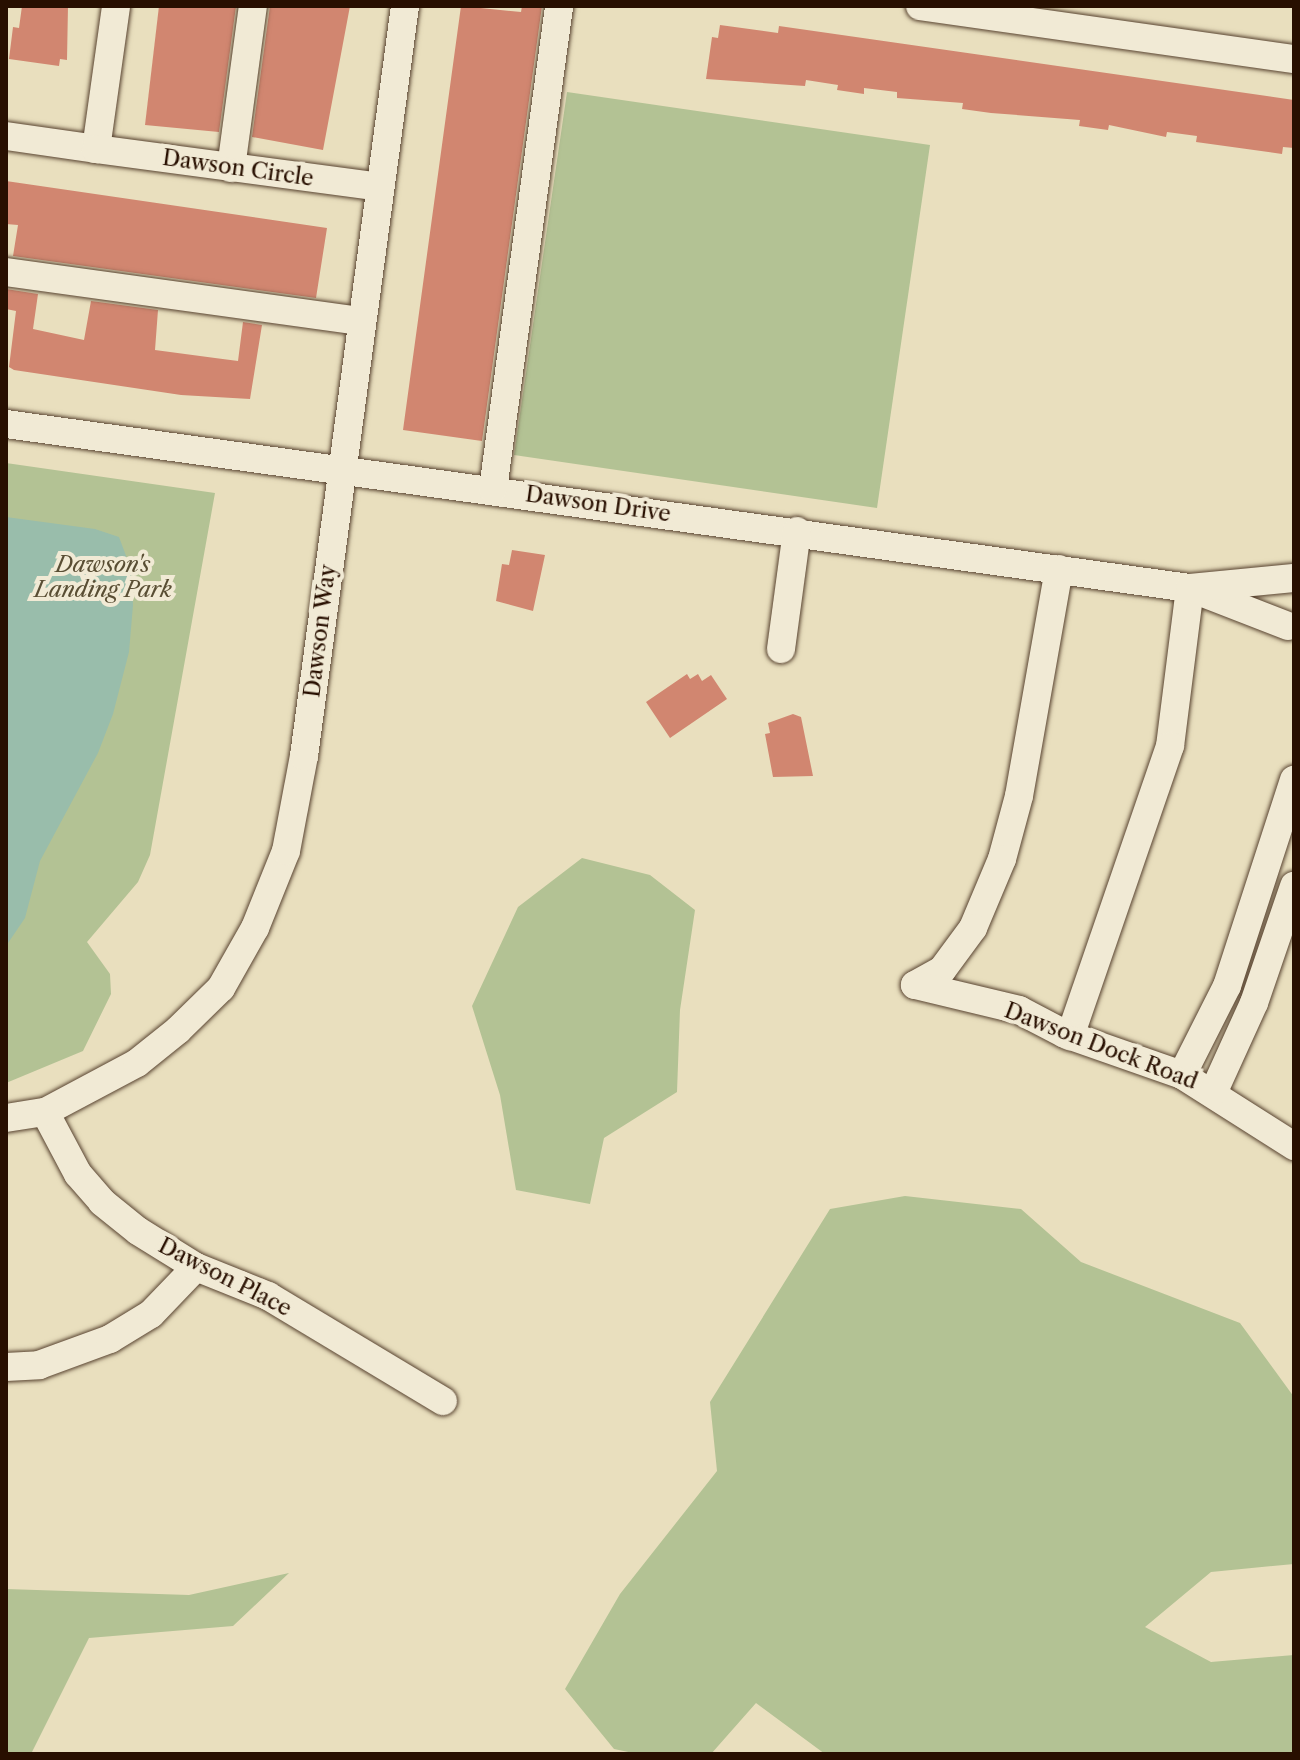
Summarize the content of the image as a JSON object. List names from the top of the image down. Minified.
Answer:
{"streets":{"street":["Dawson Circle","Dawson Drive","Dawson Way","Dawson Dock Road","Dawson Place"]},"crossings":[["Dawson Circle","Dawson Way"],["Dawson Drive","Dawson Way"],["Dawson Drive","Dawson Dock Road"],["Dawson Way","Dawson Place"]],"parks":["Dawson's Landing Park"]}
